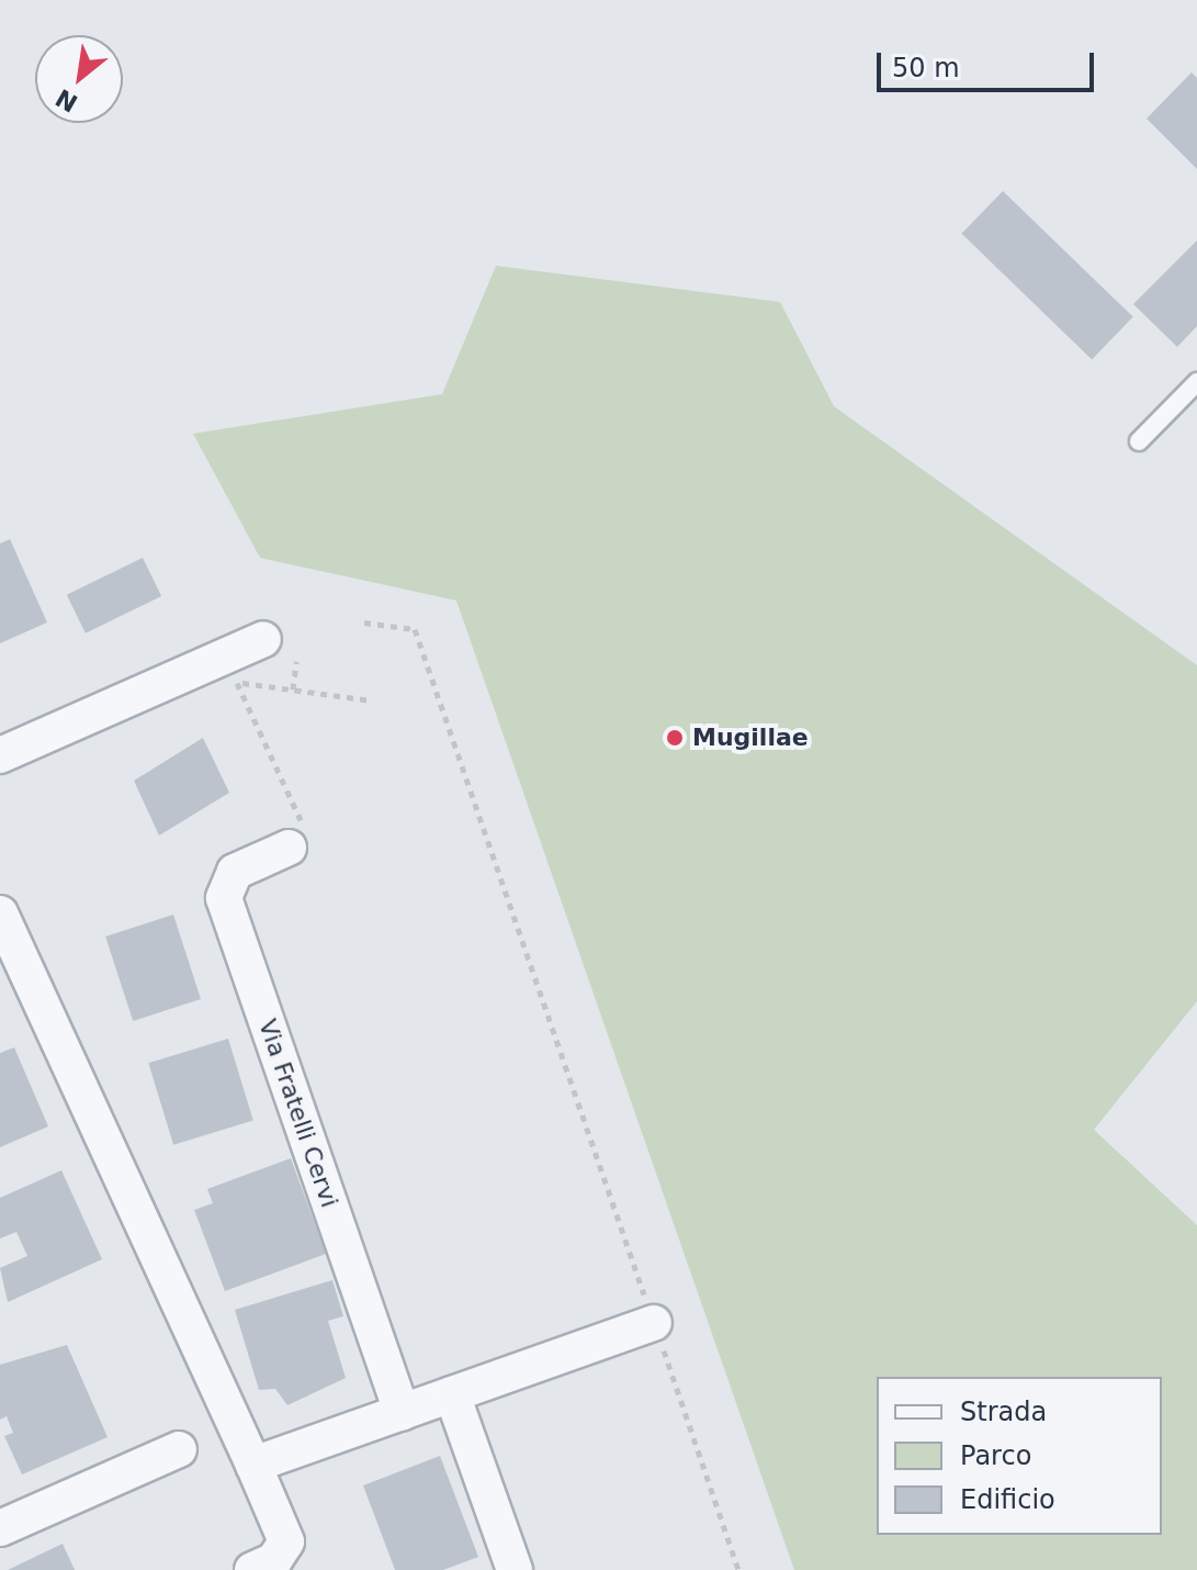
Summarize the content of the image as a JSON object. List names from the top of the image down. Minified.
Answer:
{"streets":{"street":["Via Fratelli Cervi"]},"places":["Mugillae"],"legend":["Strada","Parco","Edificio"],"scale_bar":"50 m","north":"bottom left"}
